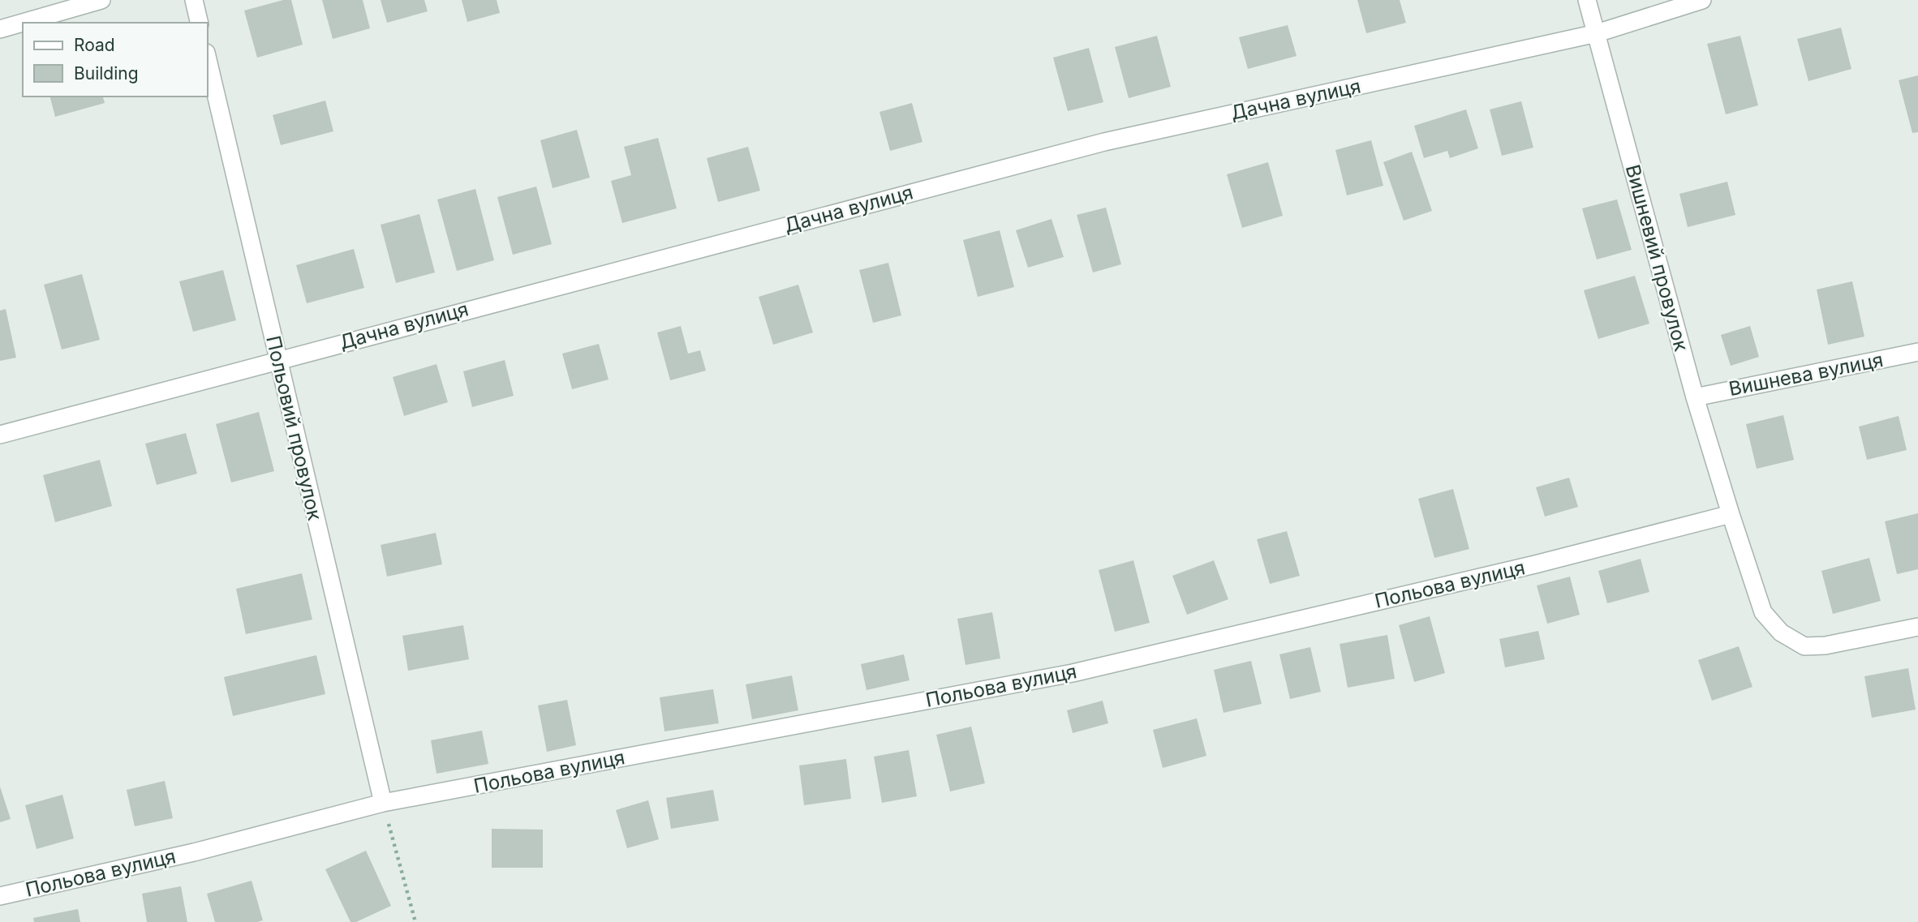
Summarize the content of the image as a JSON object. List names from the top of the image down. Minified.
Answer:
{"streets":{"street":["Дачна вулиця","Вишневий провулок","Вишнева вулиця","Польовий провулок","Польова вулиця"]},"crossings":[["Дачна вулиця","Вишневий провулок"],["Дачна вулиця","Польовий провулок"],["Вишневий провулок","Вишнева вулиця"],["Вишневий провулок","Польова вулиця"],["Польовий провулок","Польова вулиця"]],"legend":["Road","Building"]}
